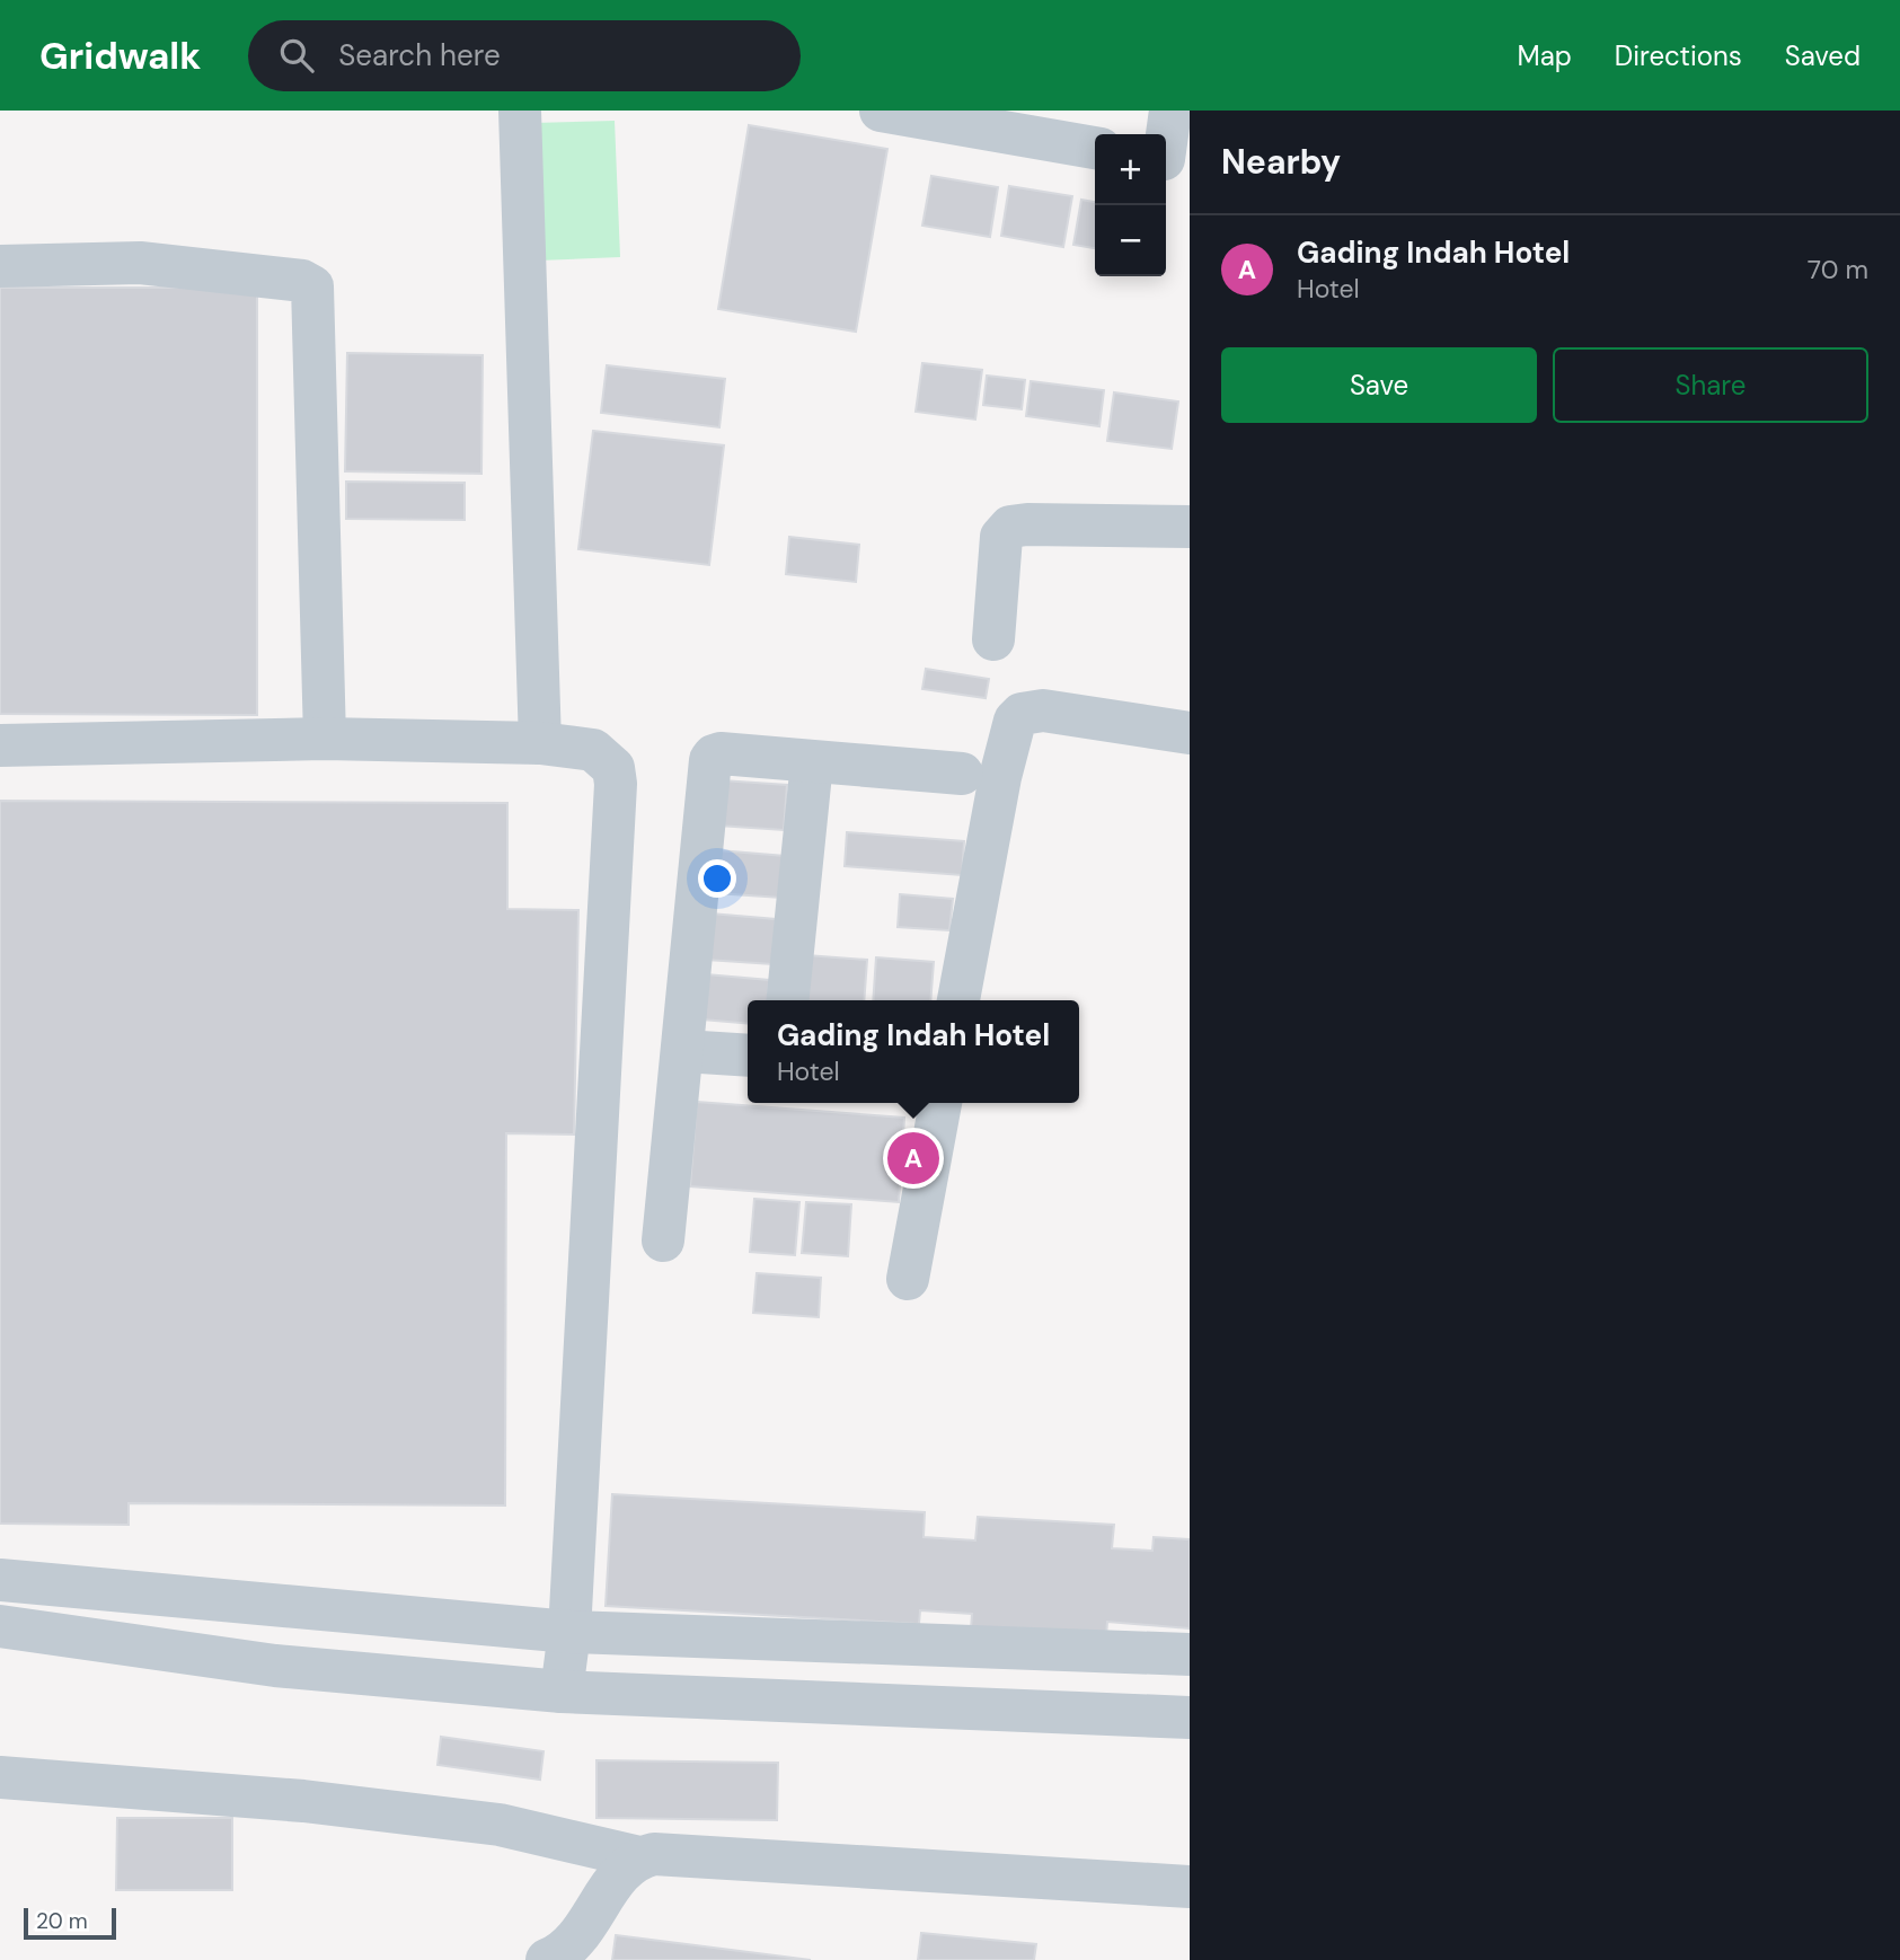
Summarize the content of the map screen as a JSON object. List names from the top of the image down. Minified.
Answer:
{"scale_bar":"20 m","page":{"header":"Gridwalk","search":"Search here","nav":["Map","Directions","Saved"],"heading":"Nearby","map_buttons":["+","−"],"list":[{"mark":"A","name":"Gading Indah Hotel","note":"Hotel","value":"70 m"}],"buttons":["Save","Share"],"popup":["Gading Indah Hotel","Hotel"],"pins":"A","scale":"20 m"}}
